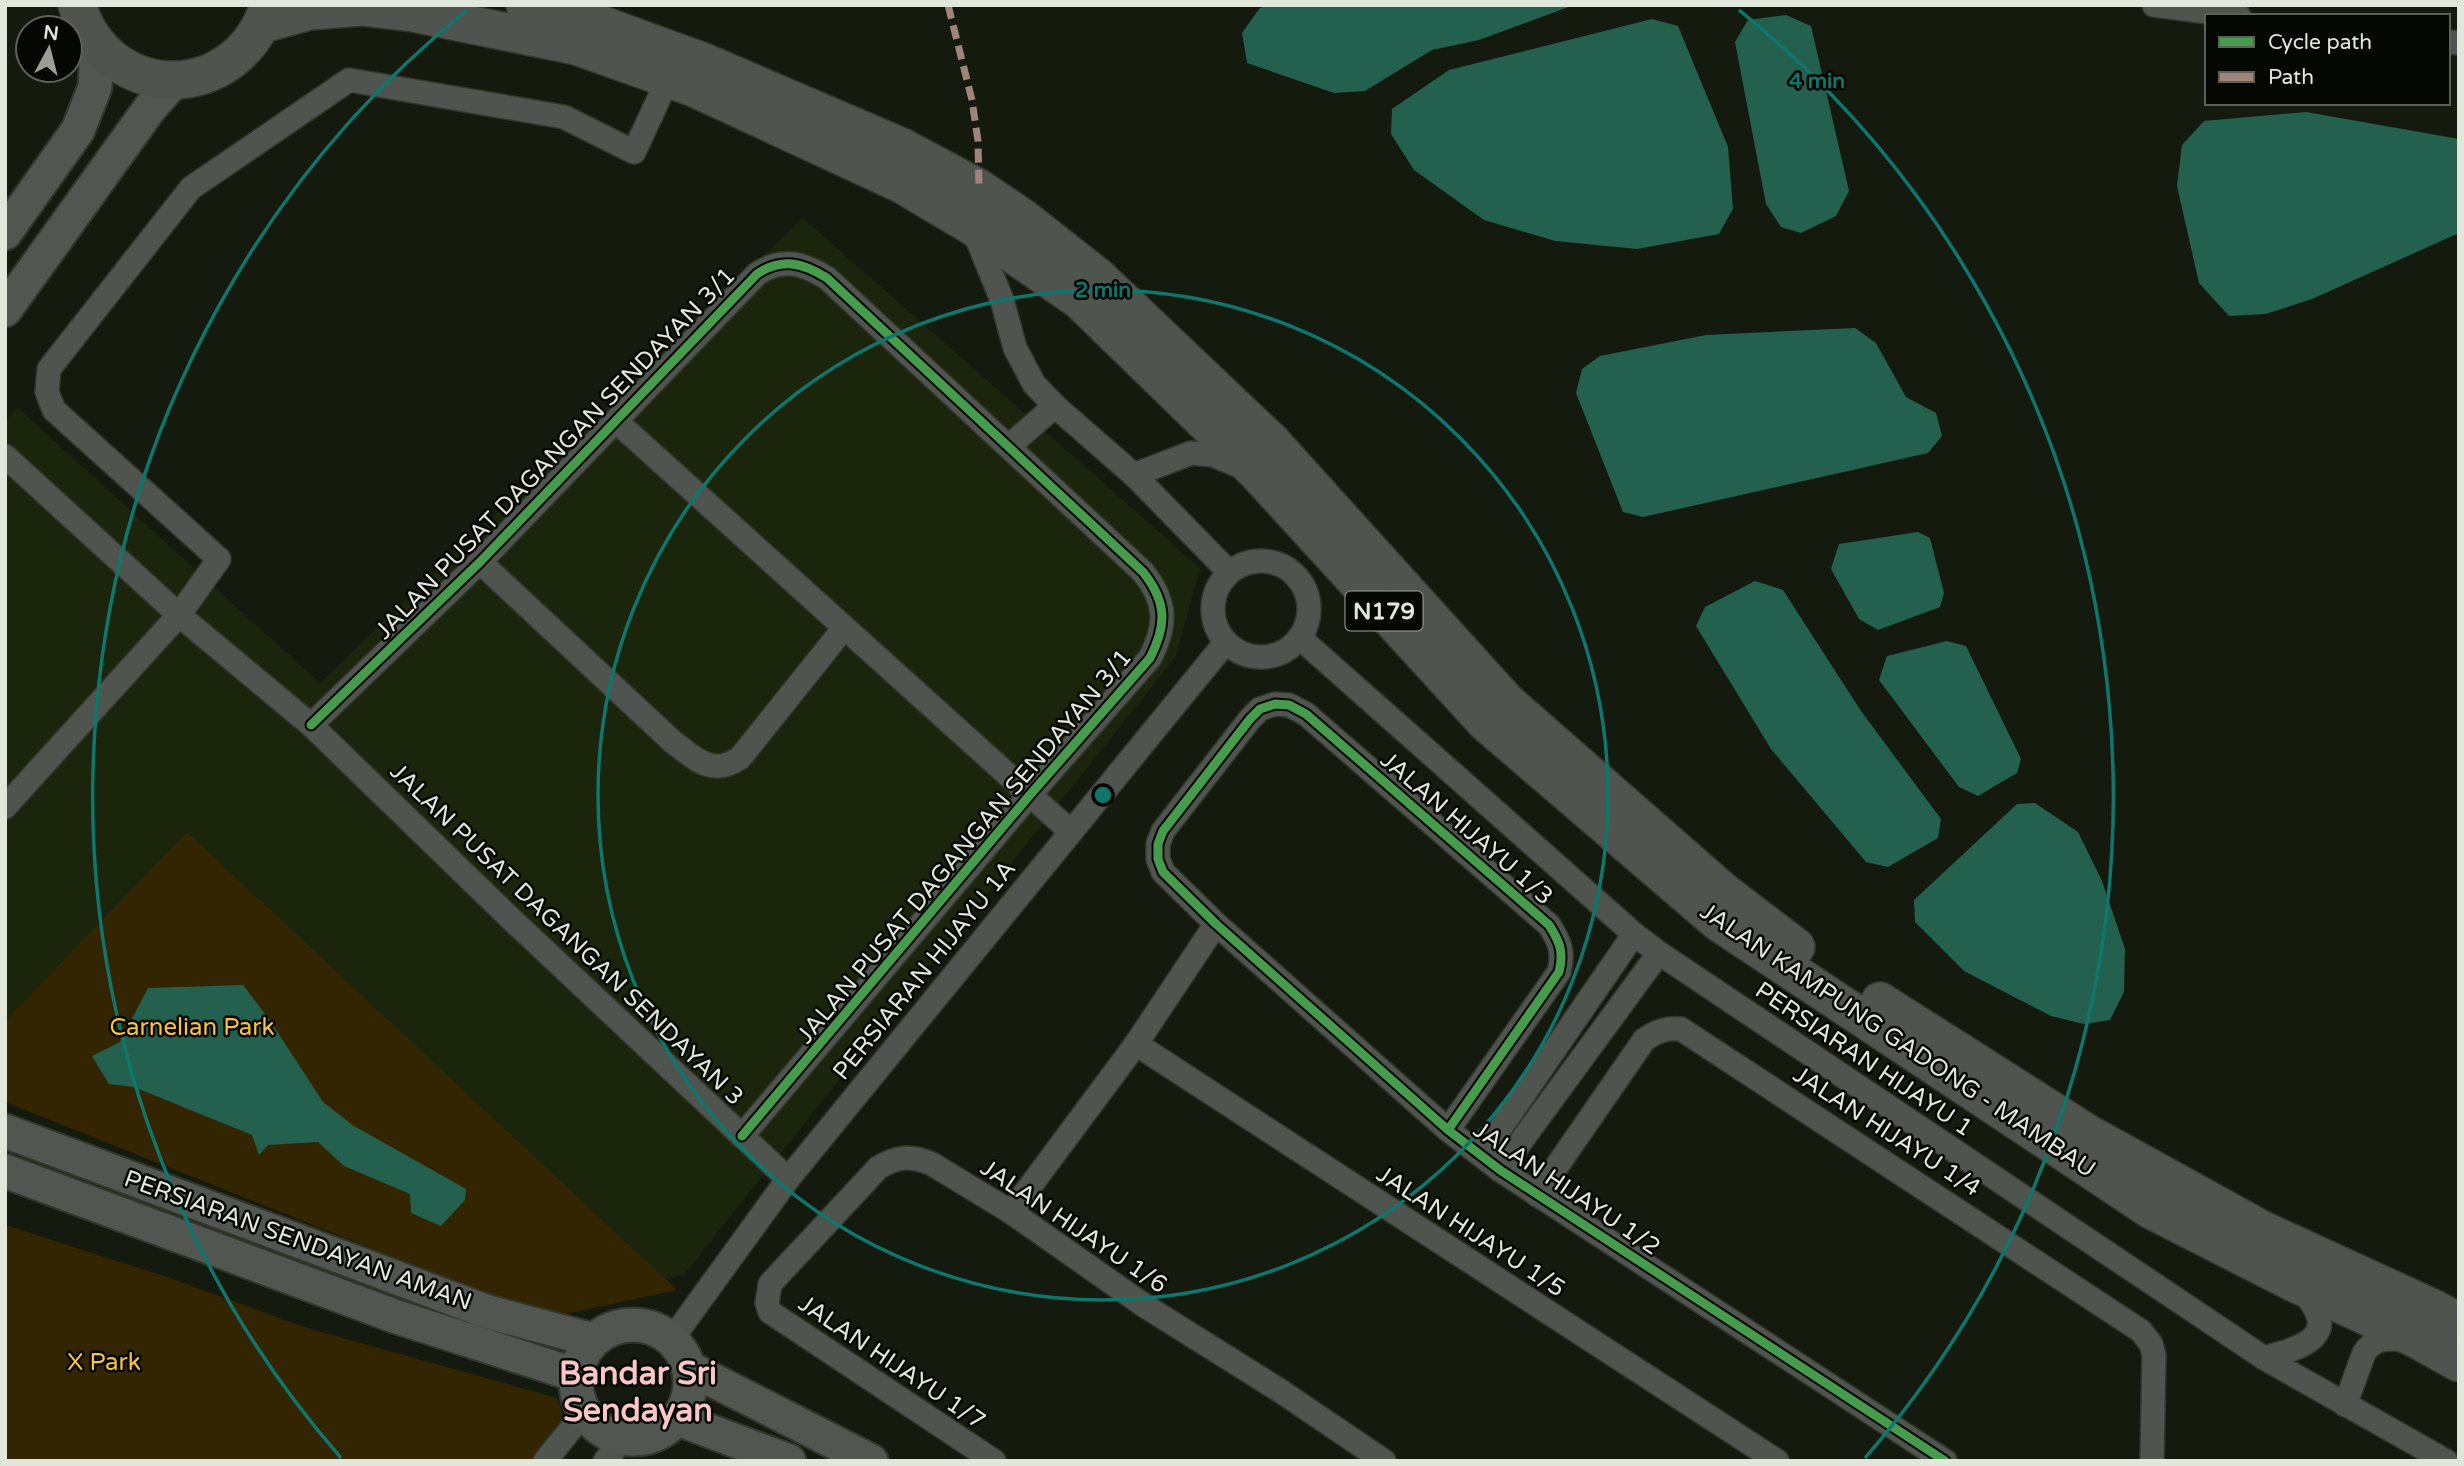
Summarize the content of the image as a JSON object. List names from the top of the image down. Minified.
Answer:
{"streets":{"main road":["N179","JALAN KAMPUNG GADONG - MAMBAU"],"street":["JALAN PUSAT DAGANGAN SENDAYAN 3/1","JALAN HIJAYU 1/3","JALAN PUSAT DAGANGAN SENDAYAN 3","PERSIARAN HIJAYU 1A","PERSIARAN HIJAYU 1","JALAN HIJAYU 1/4","JALAN HIJAYU 1/2","JALAN HIJAYU 1/6","JALAN HIJAYU 1/5","PERSIARAN SENDAYAN AMAN","JALAN HIJAYU 1/7"]},"crossings":[["JALAN PUSAT DAGANGAN SENDAYAN 3/1","JALAN PUSAT DAGANGAN SENDAYAN 3"],["JALAN HIJAYU 1/3","JALAN HIJAYU 1/2"],["JALAN PUSAT DAGANGAN SENDAYAN 3","PERSIARAN HIJAYU 1A"],["PERSIARAN HIJAYU 1A","PERSIARAN HIJAYU 1"],["PERSIARAN HIJAYU 1A","PERSIARAN SENDAYAN AMAN"],["JALAN HIJAYU 1/4","JALAN HIJAYU 1/2"],["JALAN HIJAYU 1/6","JALAN HIJAYU 1/7"]],"districts":["Bandar Sri Sendayan"],"parks":["Carnelian Park","X Park"],"legend":["Cycle path","Path"],"north":"top","rings":["4 min","2 min"]}
